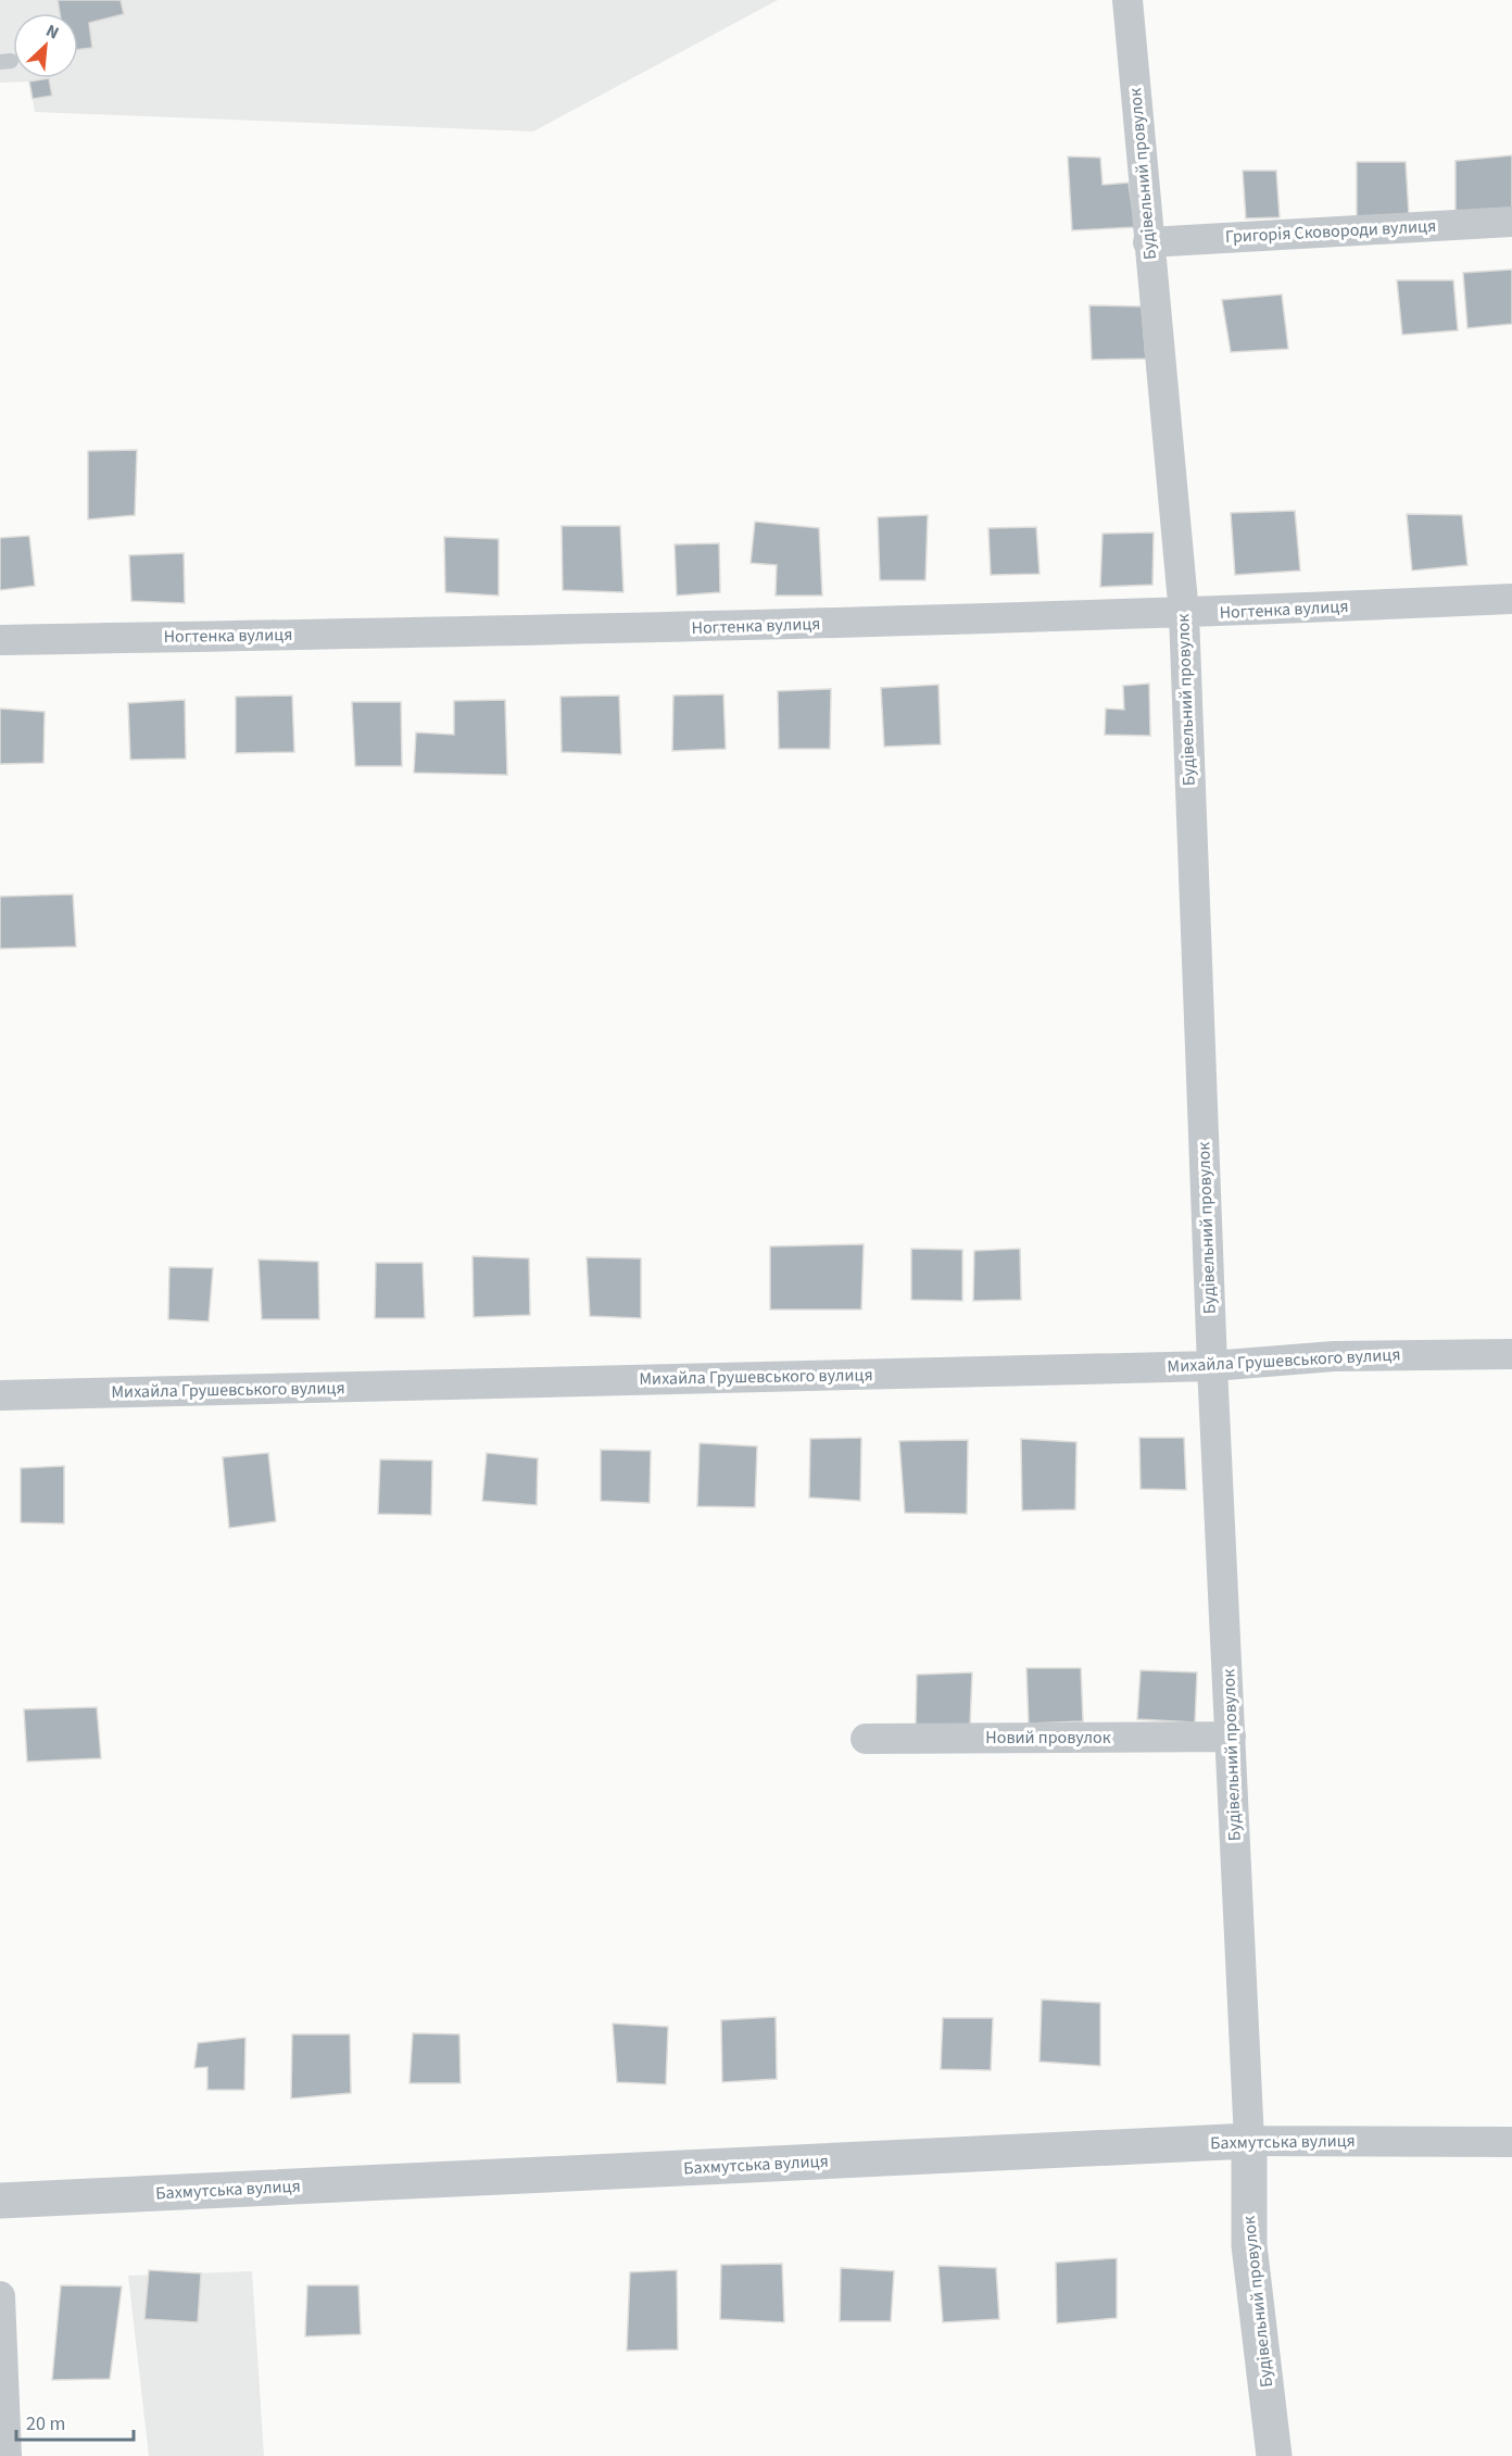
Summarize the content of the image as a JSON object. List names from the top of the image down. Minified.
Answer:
{"streets":{"street":["Будівельний провулок","Григорія Сковороди вулиця","Ногтенка вулиця","Михайла Грушевського вулиця","Новий провулок","Бахмутська вулиця"]},"crossings":[["Будівельний провулок","Григорія Сковороди вулиця"],["Будівельний провулок","Ногтенка вулиця"],["Будівельний провулок","Михайла Грушевського вулиця"],["Будівельний провулок","Новий провулок"],["Будівельний провулок","Бахмутська вулиця"]],"scale_bar":"20 m","north":"top right"}
